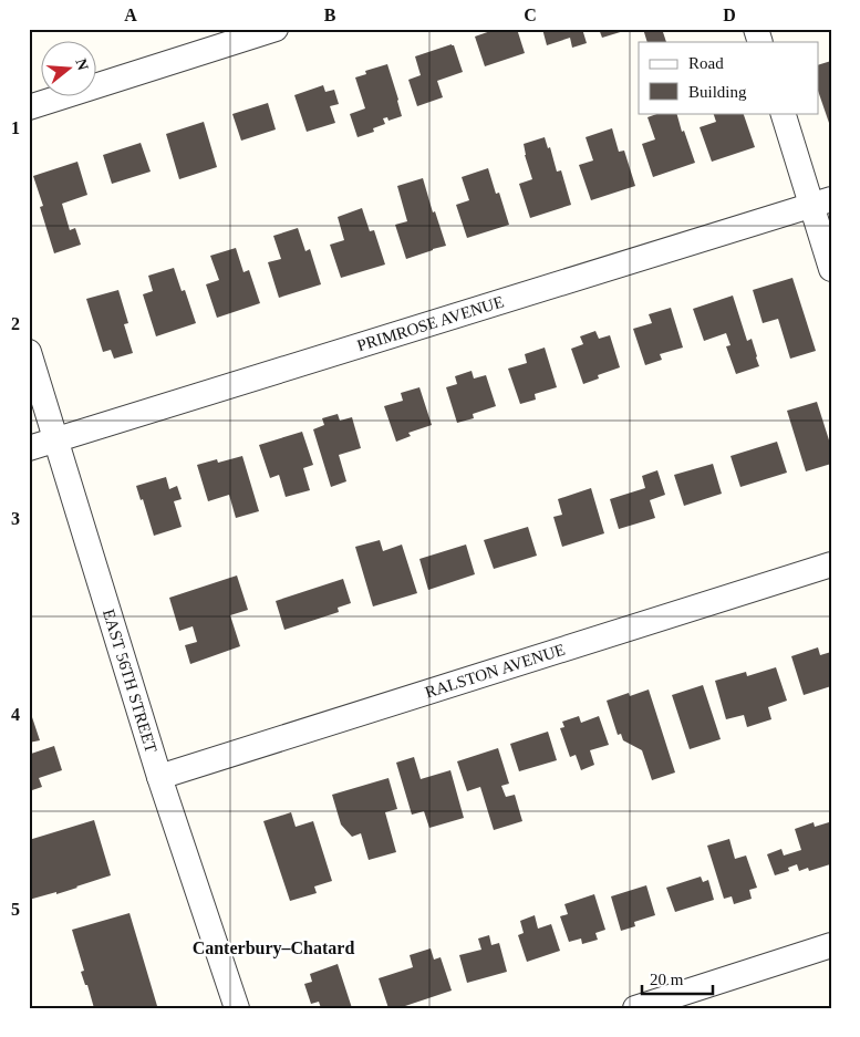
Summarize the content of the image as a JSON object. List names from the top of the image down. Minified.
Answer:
{"streets":{"street":["PRIMROSE AVENUE","RALSTON AVENUE","EAST 56TH STREET"]},"crossings":[["PRIMROSE AVENUE","EAST 56TH STREET"],["RALSTON AVENUE","EAST 56TH STREET"]],"districts":["Canterbury–Chatard"],"legend":["Road","Building"],"scale_bar":"20 m","north":"right","grid":{"columns":["A","B","C","D"],"rows":["1","2","3","4","5"]}}
